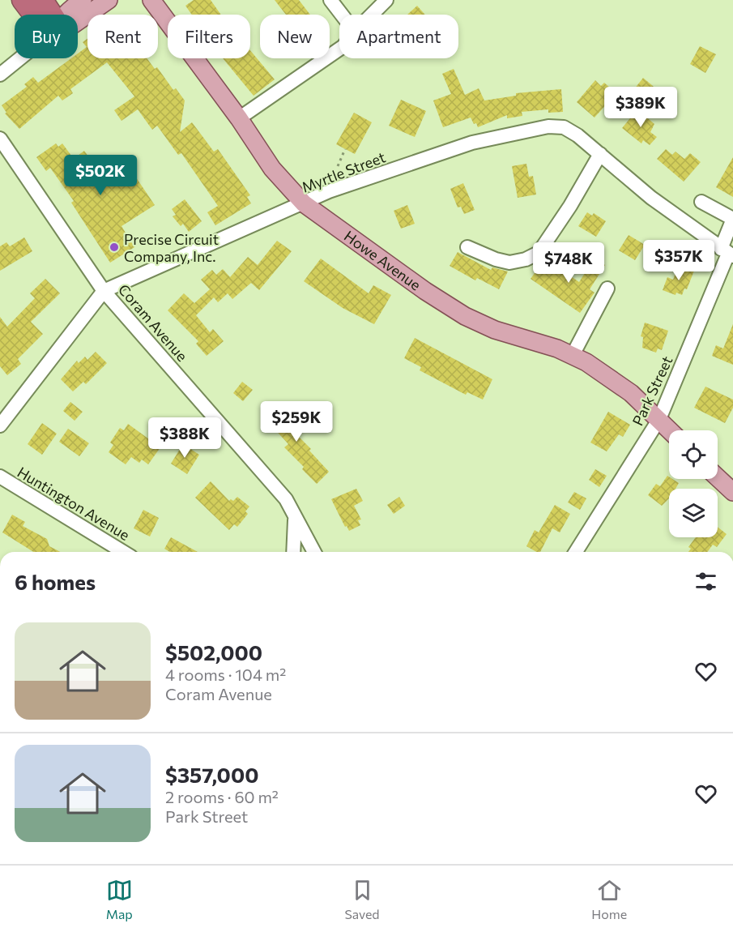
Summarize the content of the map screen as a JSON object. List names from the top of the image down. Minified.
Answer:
{"streets":{"main road":["Howe Avenue"],"street":["Myrtle Street","Coram Avenue","Park Street","Huntington Avenue"]},"crossings":[["Myrtle Street","Howe Avenue"],["Myrtle Street","Coram Avenue"],["Myrtle Street","Park Street"],["Howe Avenue","Park Street"]],"places":["Precise Circuit Company, Inc."],"page":{"chip":["Buy","Rent","Filters","New","Apartment"],"price":["$389K","$502K","$357K","$748K","$259K","$388K"],"heading":"6 homes","list":[{"name":"$502,000","note":"4 rooms · 104 m² · Coram Avenue"},{"name":"$357,000","note":"2 rooms · 60 m² · Park Street"}],"tabs":["Map","Saved","Home"]}}
